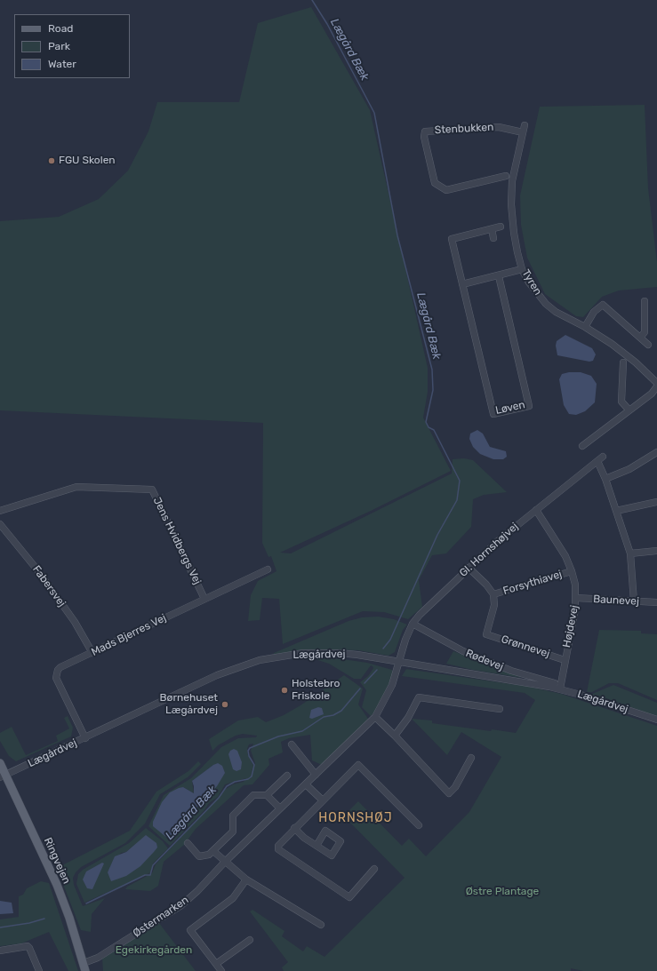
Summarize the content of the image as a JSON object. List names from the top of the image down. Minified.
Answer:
{"streets":{"main road":["Ringvejen"],"street":["Stenbukken","Tyren","Løven","Jens Hvidbergs Vej","Gl. Hornshøjvej","Forsythiavej","Fabersvej","Baunevej","Højdevej","Mads Bjerres Vej","Grønnevej","Lægårdvej","Rødevej","Østermarken"]},"crossings":[["Stenbukken","Tyren"],["Jens Hvidbergs Vej","Mads Bjerres Vej"],["Gl. Hornshøjvej","Højdevej"],["Gl. Hornshøjvej","Lægårdvej"],["Gl. Hornshøjvej","Rødevej"],["Gl. Hornshøjvej","Østermarken"],["Forsythiavej","Højdevej"],["Forsythiavej","Grønnevej"],["Fabersvej","Mads Bjerres Vej"],["Baunevej","Højdevej"],["Højdevej","Grønnevej"],["Højdevej","Lægårdvej"],["Højdevej","Rødevej"],["Mads Bjerres Vej","Lægårdvej"],["Lægårdvej","Rødevej"],["Lægårdvej","Ringvejen"],["Ringvejen","Østermarken"]],"districts":["HORNSHØJ"],"water":["Lægård Bæk"],"parks":["Østre Plantage","Egekirkegården"],"places":["FGU Skolen","Holstebro Friskole","Børnehuset Lægårdvej"],"legend":["Road","Park","Water"]}
